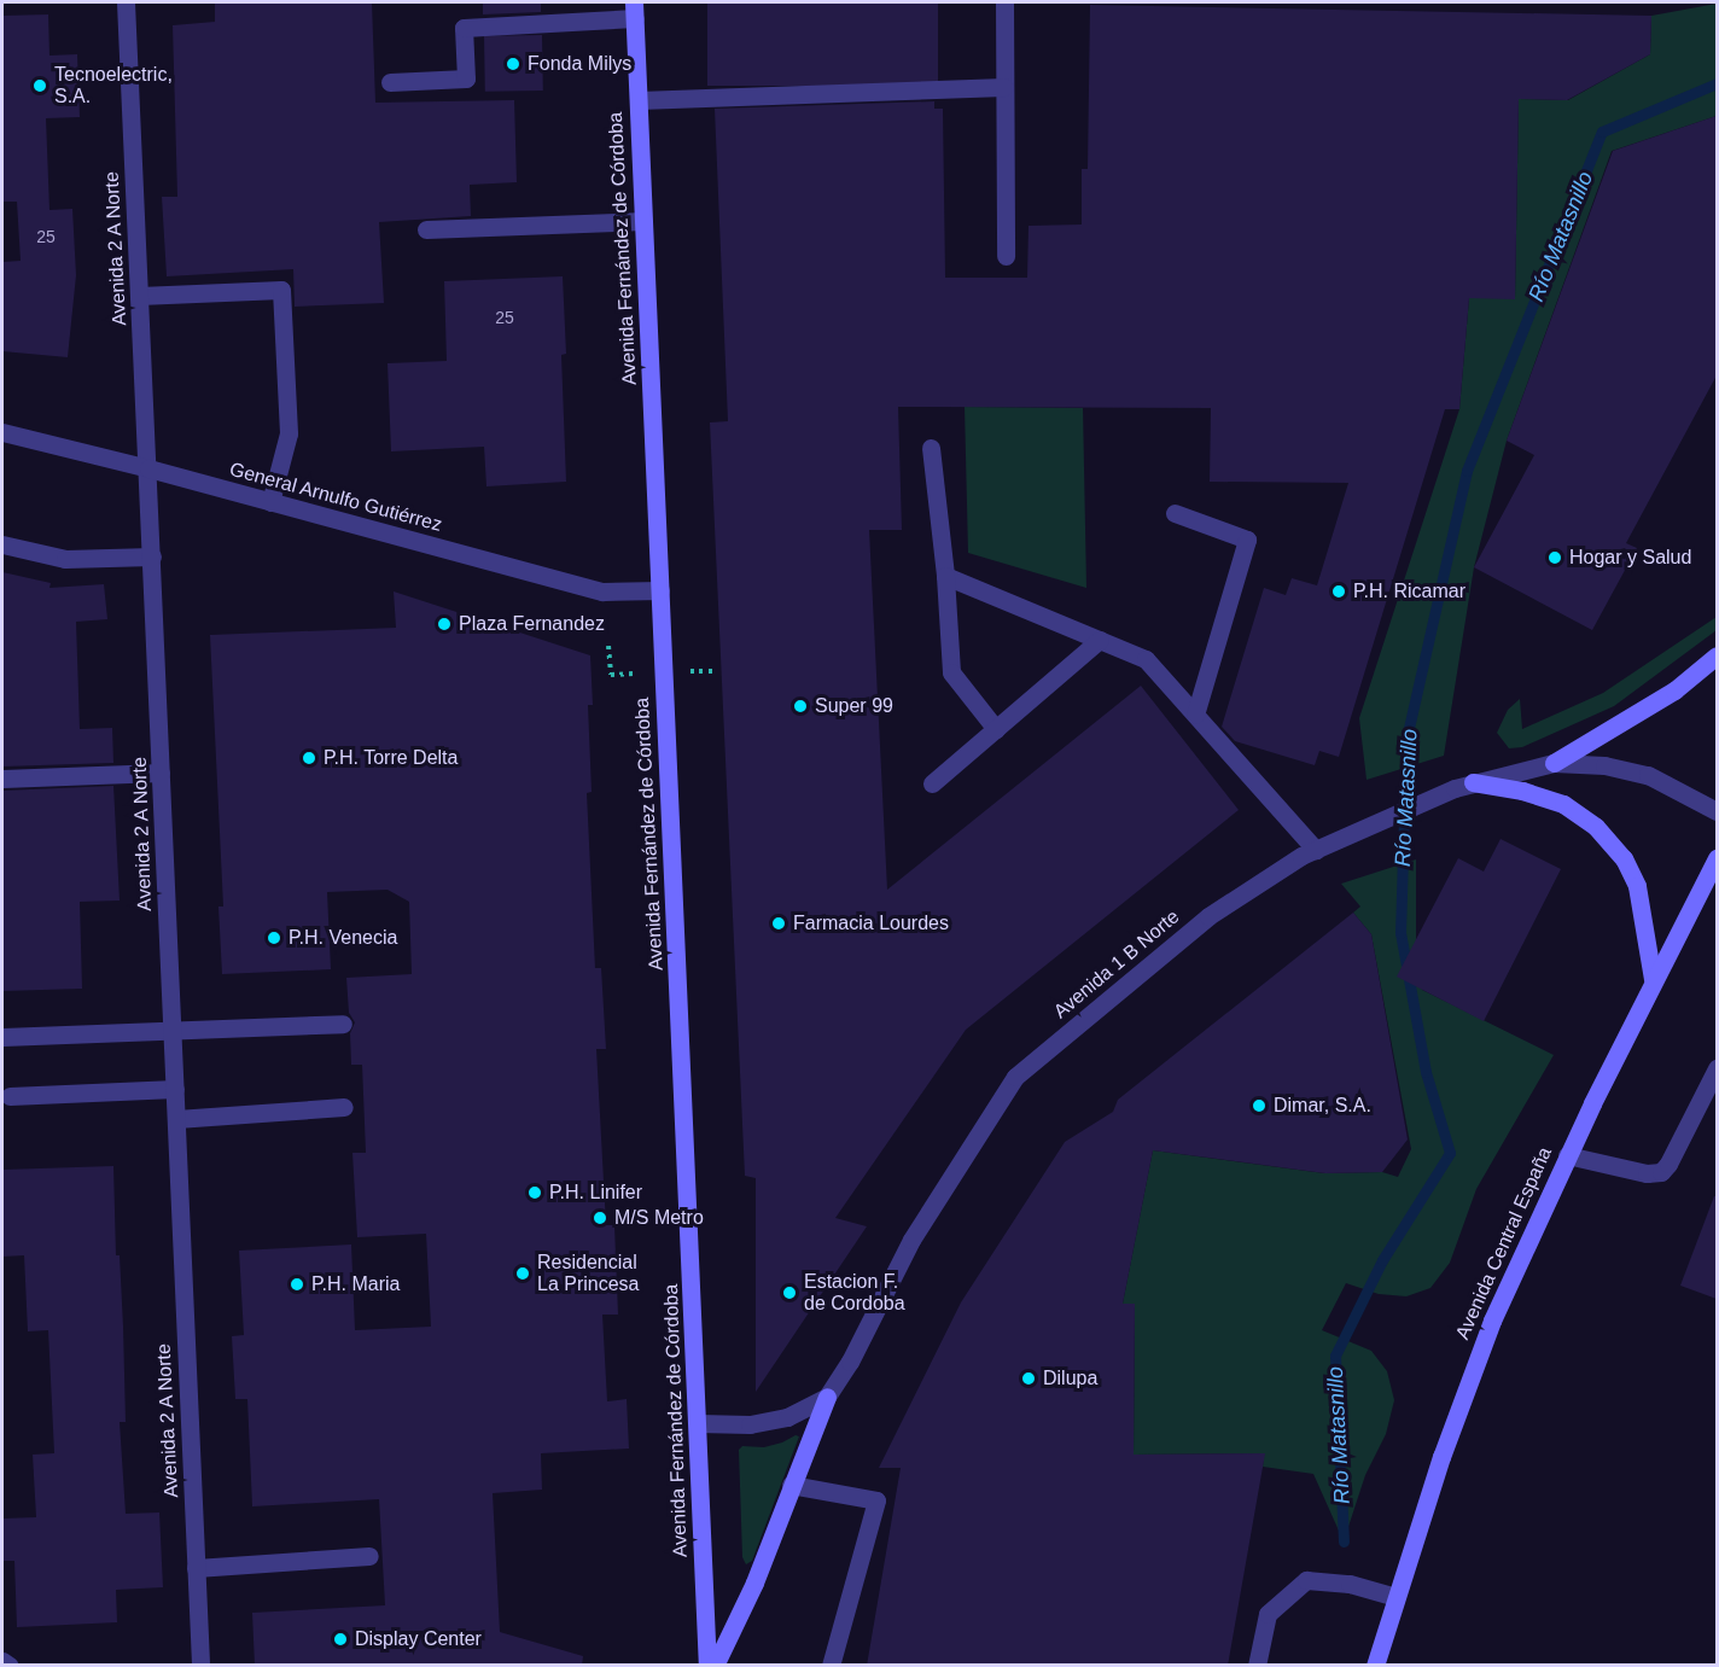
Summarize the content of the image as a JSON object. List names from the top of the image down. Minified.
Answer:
{"streets":{"main road":["Avenida Fernández de Córdoba","Avenida Central España"],"street":["Avenida 2 A Norte","General Arnulfo Gutiérrez","Avenida 1 B Norte"]},"crossings":[["Avenida 2 A Norte","General Arnulfo Gutiérrez"],["Avenida Fernández de Córdoba","General Arnulfo Gutiérrez"],["Avenida Fernández de Córdoba","Avenida 1 B Norte"]],"water":["Río Matasnillo"],"places":["Fonda Milys","Tecnoelectric, S.A.","Hogar y Salud","P.H. Ricamar","Plaza Fernandez","Super 99","P.H. Torre Delta","Farmacia Lourdes","P.H. Venecia","Dimar, S.A.","P.H. Linifer","M/S Metro","Residencial La Princesa","P.H. Maria","Estacion F. de Cordoba","Dilupa","Display Center"],"house_numbers":["25","25"]}
